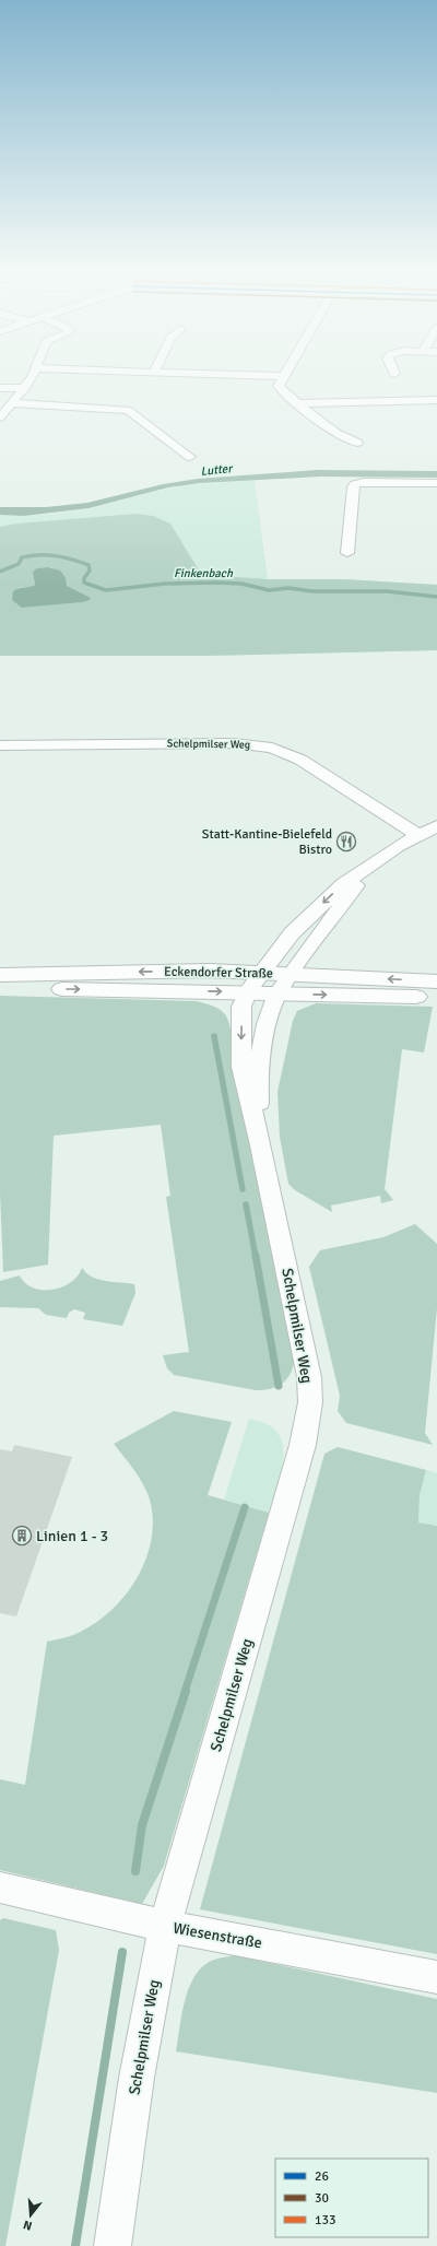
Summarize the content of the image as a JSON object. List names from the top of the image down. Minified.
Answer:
{"streets":{"main road":["Eckendorfer Straße"],"street":["Schelpmilser Weg","Wiesenstraße"]},"crossings":[["Schelpmilser Weg","Eckendorfer Straße"],["Schelpmilser Weg","Wiesenstraße"]],"water":["Lutter","Finkenbach"],"places":{"restaurant":["Statt-Kantine-Bielefeld Bistro"],"building":["Linien 1 - 3"]},"legend":["26","30","133"],"north":"bottom"}
